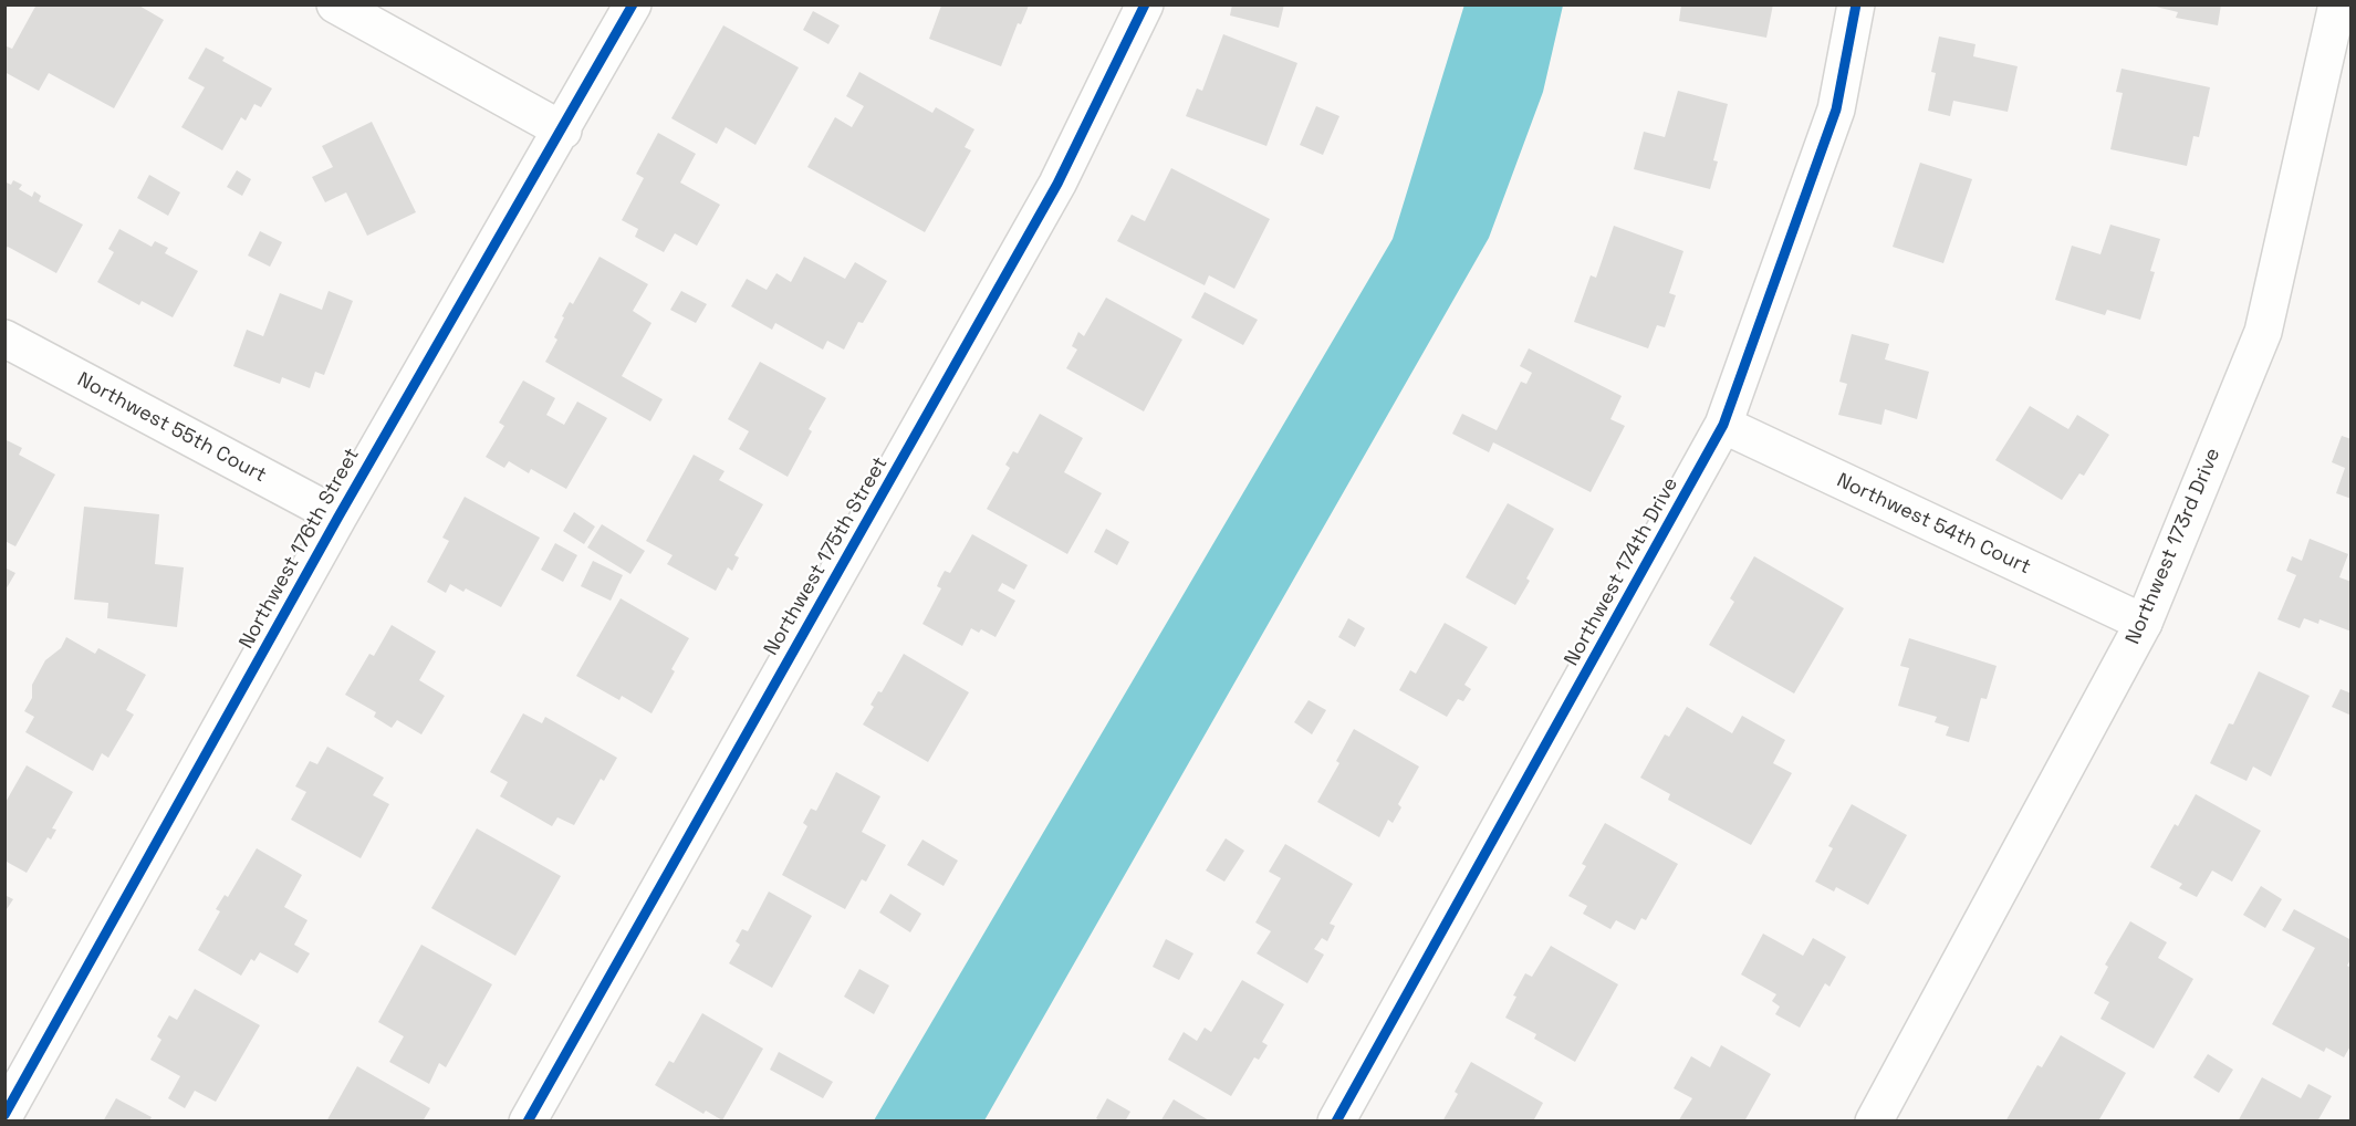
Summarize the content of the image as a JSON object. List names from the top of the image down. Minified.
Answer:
{"streets":{"street":["Northwest 55th Court","Northwest 54th Court","Northwest 173rd Drive","Northwest 176th Street","Northwest 175th Street","Northwest 174th Drive"]},"crossings":[["Northwest 55th Court","Northwest 176th Street"],["Northwest 54th Court","Northwest 173rd Drive"],["Northwest 54th Court","Northwest 174th Drive"]]}
